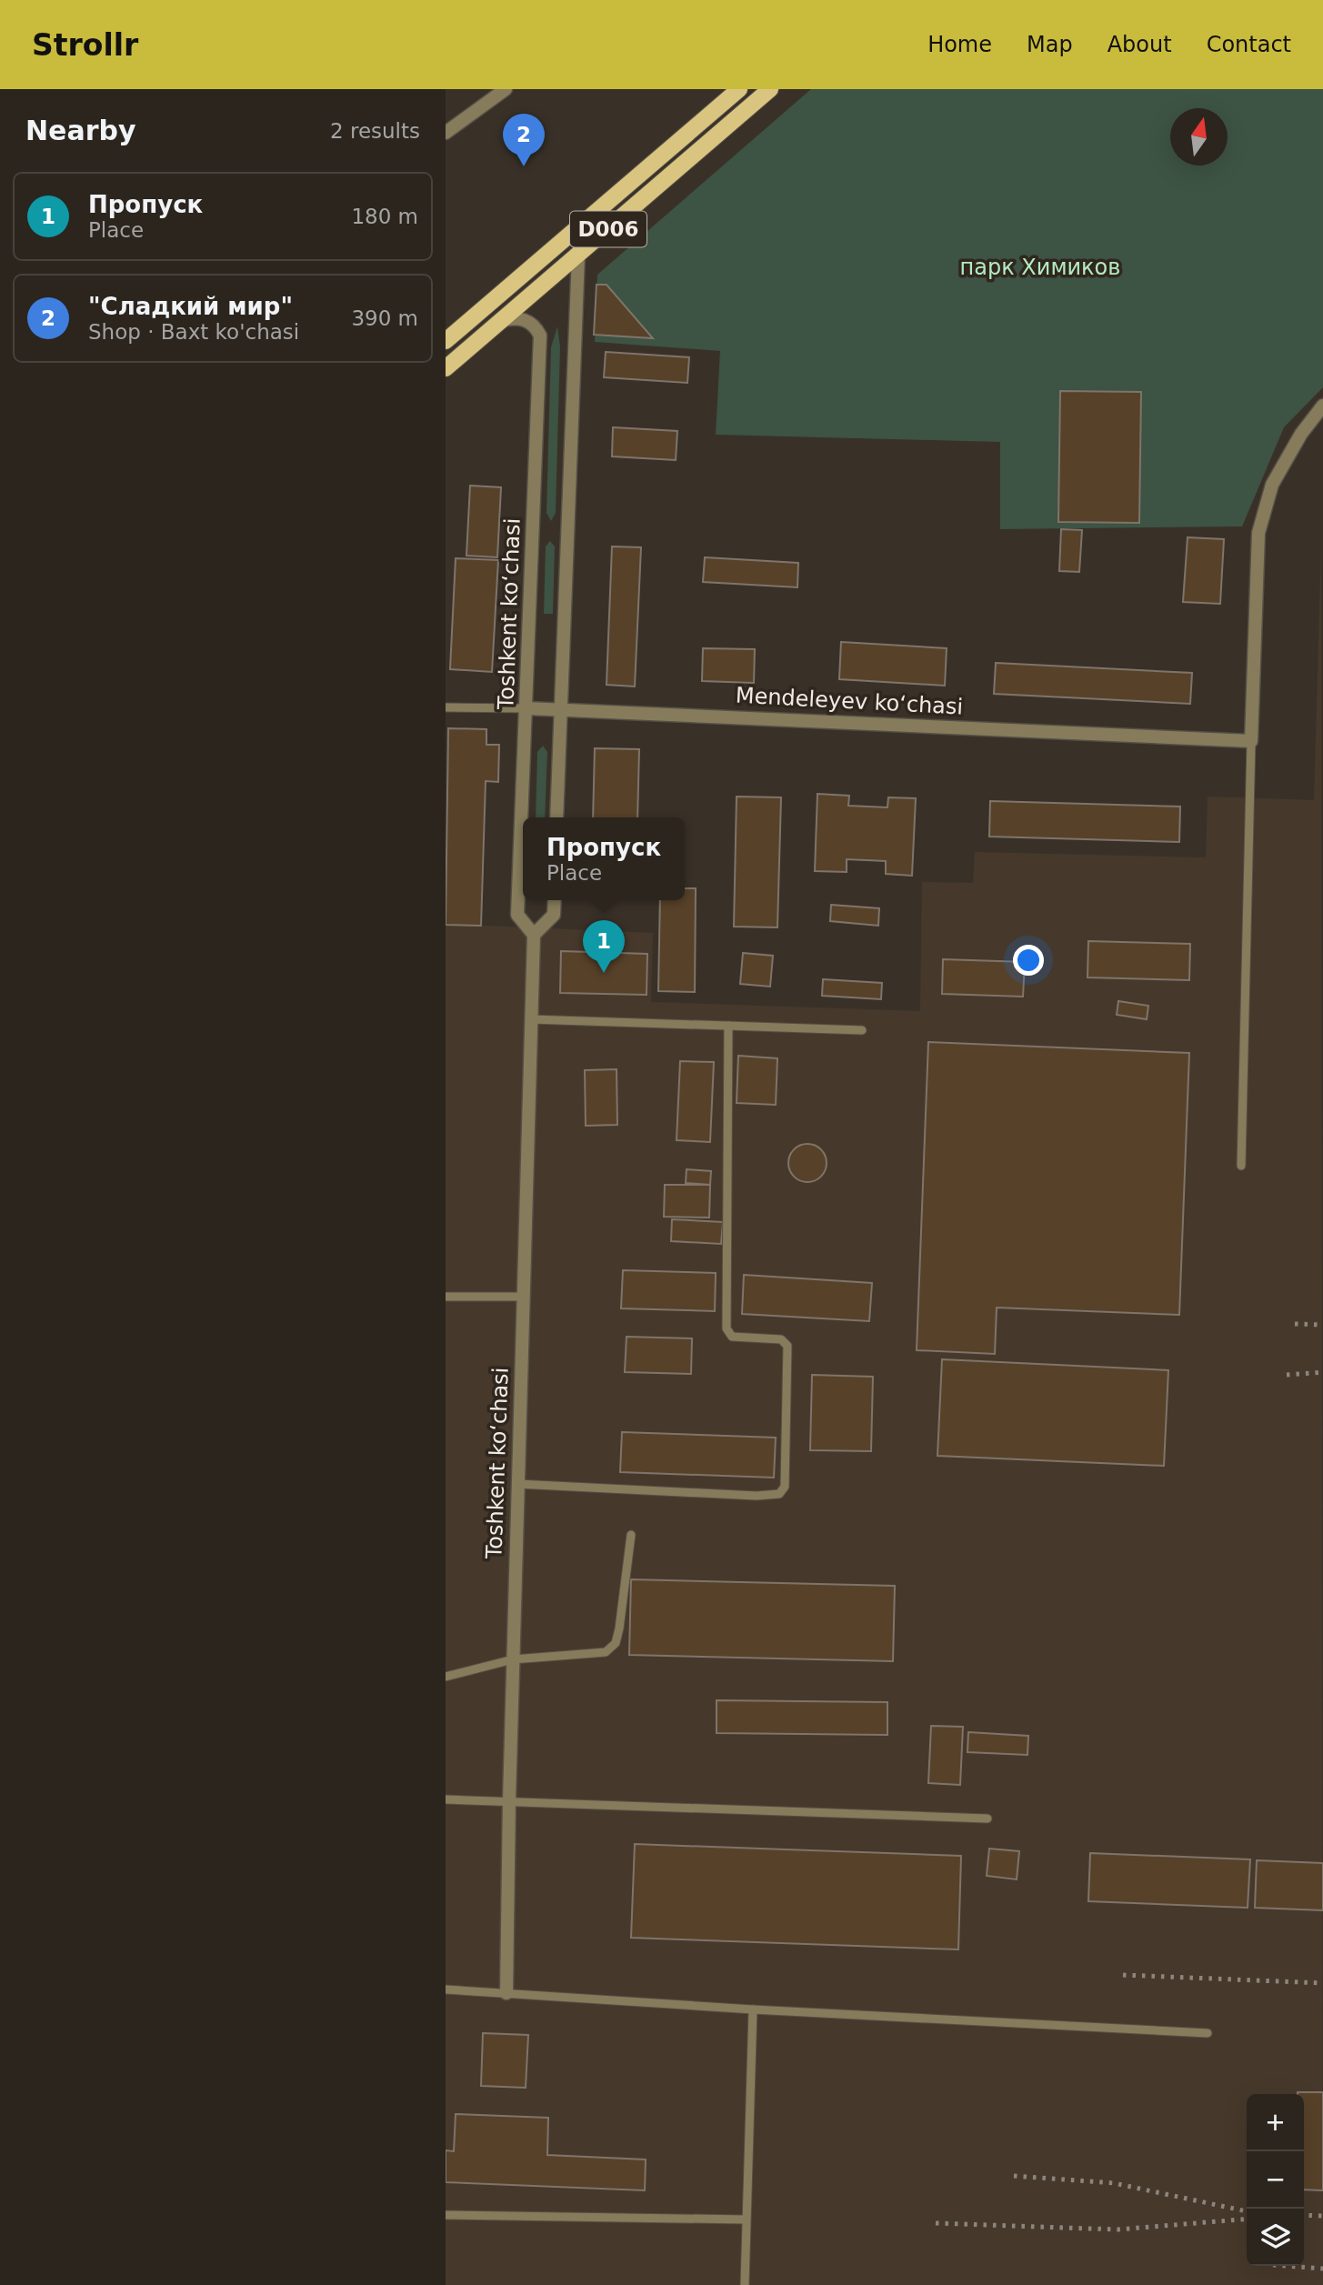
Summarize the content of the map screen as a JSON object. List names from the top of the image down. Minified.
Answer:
{"streets":{"main road":["D006"],"street":["Toshkent ko‘chasi","Mendeleyev ko‘chasi"]},"crossings":[["D006","Toshkent ko‘chasi"],["Toshkent ko‘chasi","Mendeleyev ko‘chasi"]],"parks":["парк Химиков"],"north":"top","page":{"header":"Strollr","nav":["Home","Map","About","Contact"],"heading":["Nearby","2 results"],"pins":["2","1"],"list":[{"mark":"1","name":"Пропуск","note":"Place","value":"180 m"},{"mark":"2","name":"\"Сладкий мир\"","note":"Shop · Baxt ko'chasi","value":"390 m"}],"popup":["Пропуск","Place"],"map_buttons":["+","−"]}}
